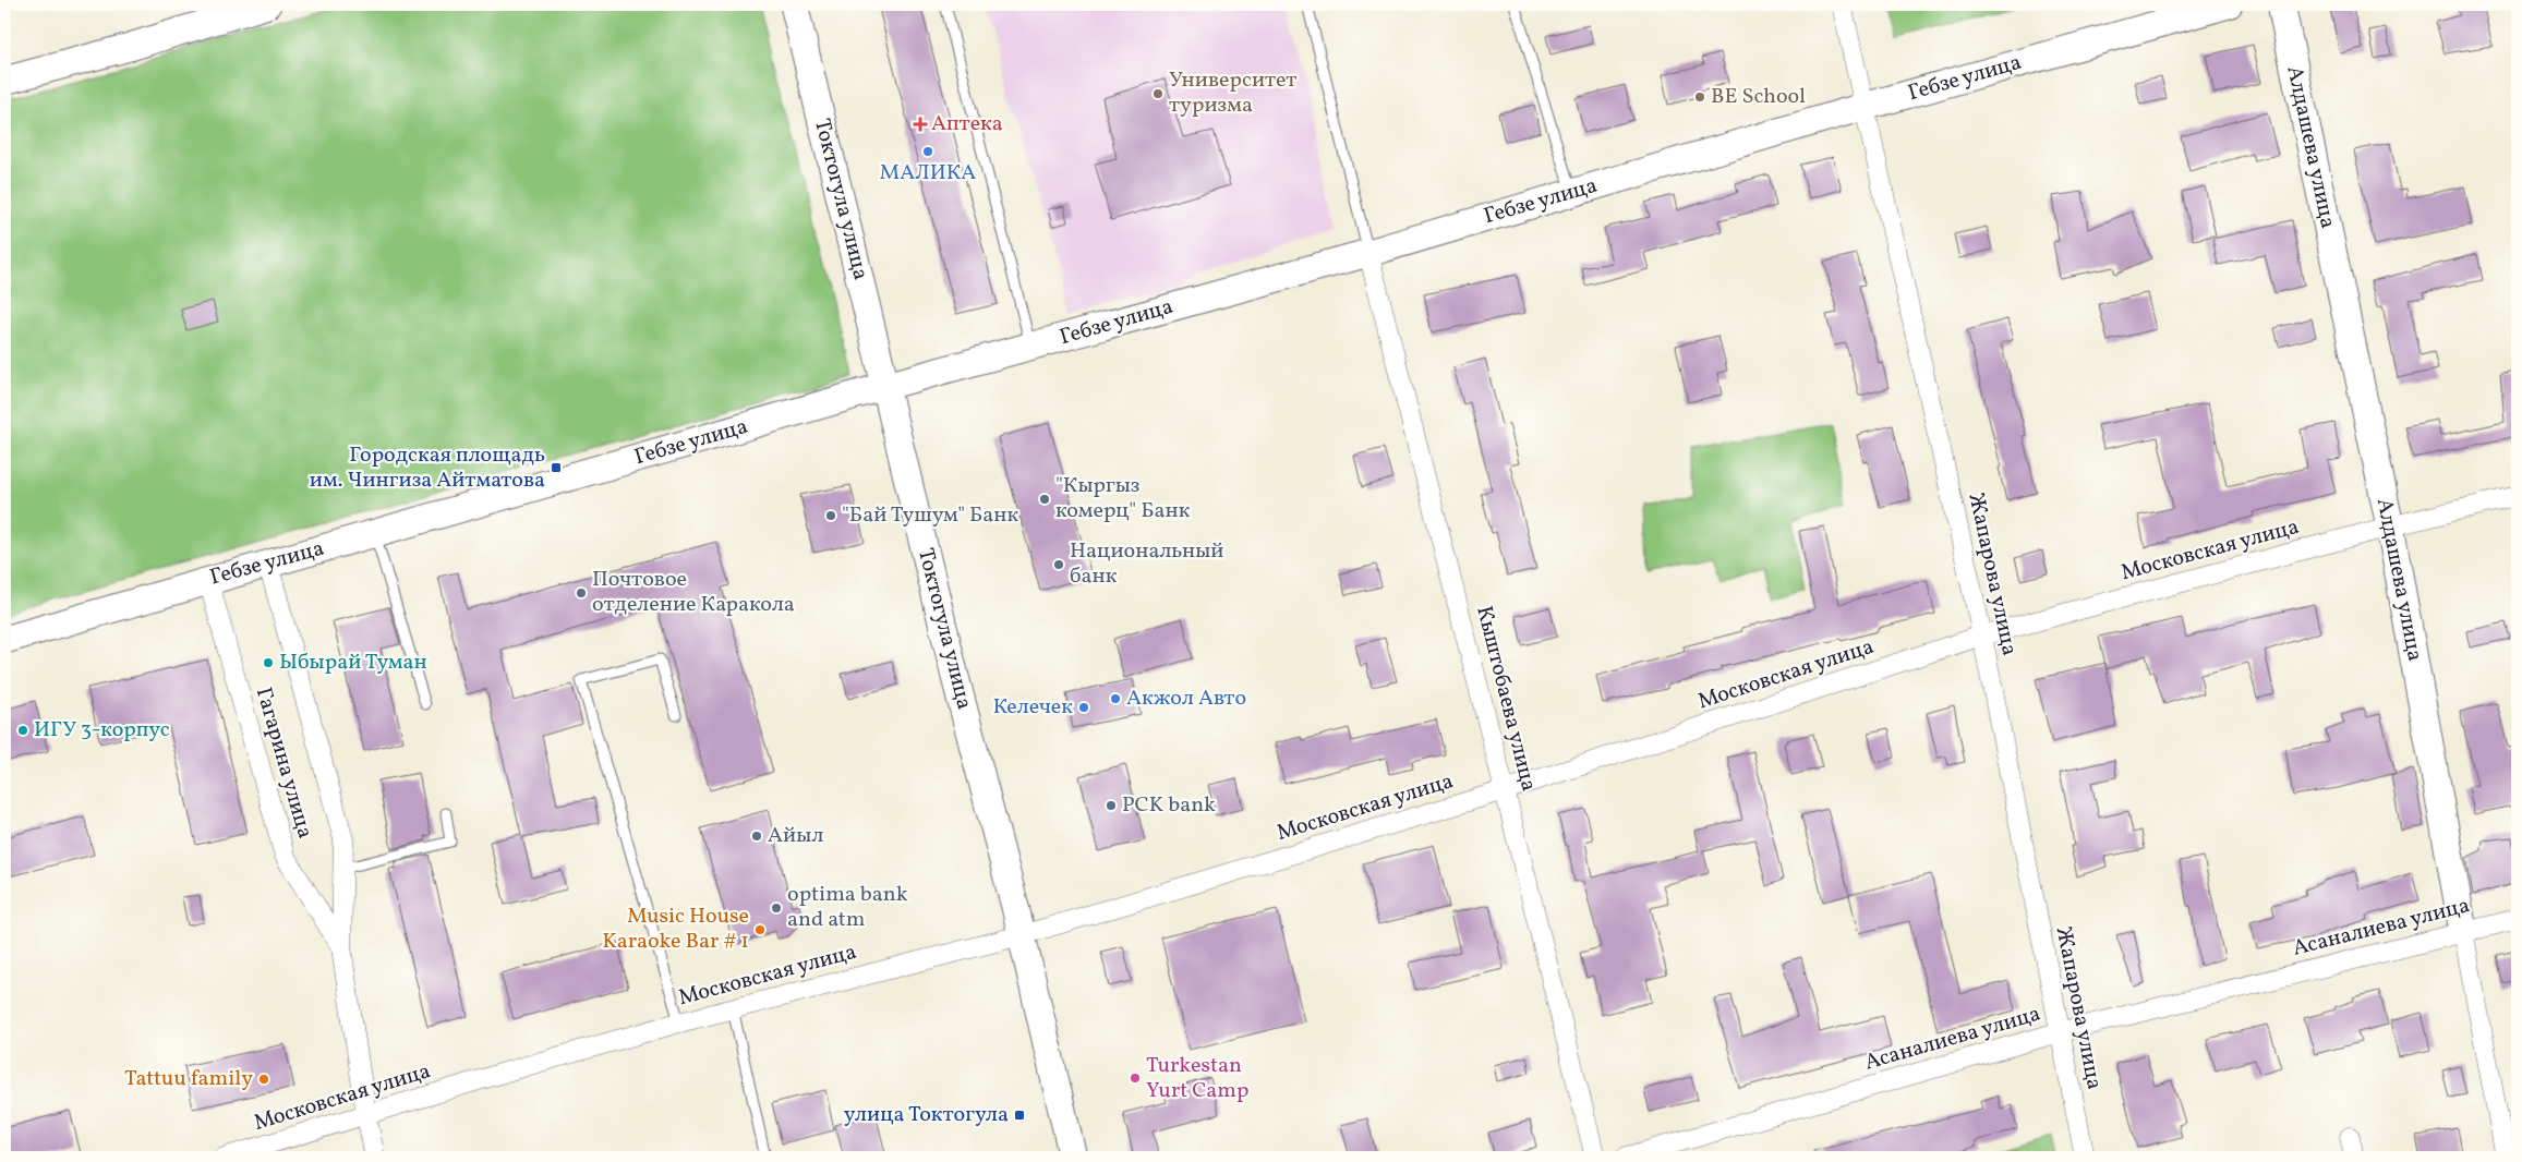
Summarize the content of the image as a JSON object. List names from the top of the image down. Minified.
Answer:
{"streets":{"main road":["Гебзе улица","Алдашева улица","Токтогула улица"],"street":["Московская улица","Жапарова улица","Кыштобаева улица","Гагарина улица","Асаналиева улица"]},"crossings":[["Гебзе улица","Токтогула улица"],["Гебзе улица","Жапарова улица"],["Гебзе улица","Кыштобаева улица"],["Гебзе улица","Гагарина улица"],["Алдашева улица","Московская улица"],["Алдашева улица","Асаналиева улица"],["Токтогула улица","Московская улица"],["Московская улица","Жапарова улица"],["Московская улица","Кыштобаева улица"],["Московская улица","Гагарина улица"],["Жапарова улица","Асаналиева улица"]],"places":{"other":["Университет туризма","BE School","МАЛИКА","\"Кыргыз комерц\" Банк","\"Бай Тушум\" Банк","Национальный банк","Почтовое отделение Каракола","Ыбырай Туман","Акжол Авто","Келечек","ИГУ 3-корпус","PCK bank","Айыл","optima bank and atm","Music House Karaoke Bar # 1","Turkestan Yurt Camp","Tattuu family"],"health":["Аптека"],"transit":["Городская площадь им. Чингиза Айтматова","улица Токтогула"]}}
